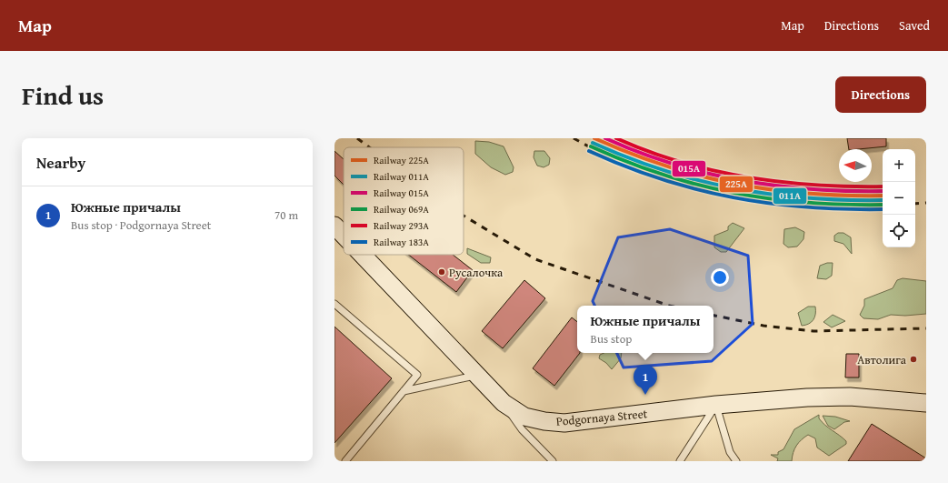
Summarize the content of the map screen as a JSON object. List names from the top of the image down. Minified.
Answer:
{"streets":{"main road":["Podgornaya Street"]},"places":["Русалочка","Автолига"],"lines":["rail line 225А","rail line 015А","rail line 293А","rail line 011А","rail line 069А","rail line 183А"],"legend":["Railway 225А","Railway 011А","Railway 015А","Railway 069А","Railway 293А","Railway 183А"],"north":"left","page":{"header":"Map","nav":["Map","Directions","Saved"],"title":"Find us","buttons":"Directions","heading":"Nearby","map_buttons":["+","−"],"list":[{"mark":"1","name":"Южные причалы","note":"Bus stop · Podgornaya Street","value":"70 m"}],"popup":["Южные причалы","Bus stop"],"pins":"1"}}
